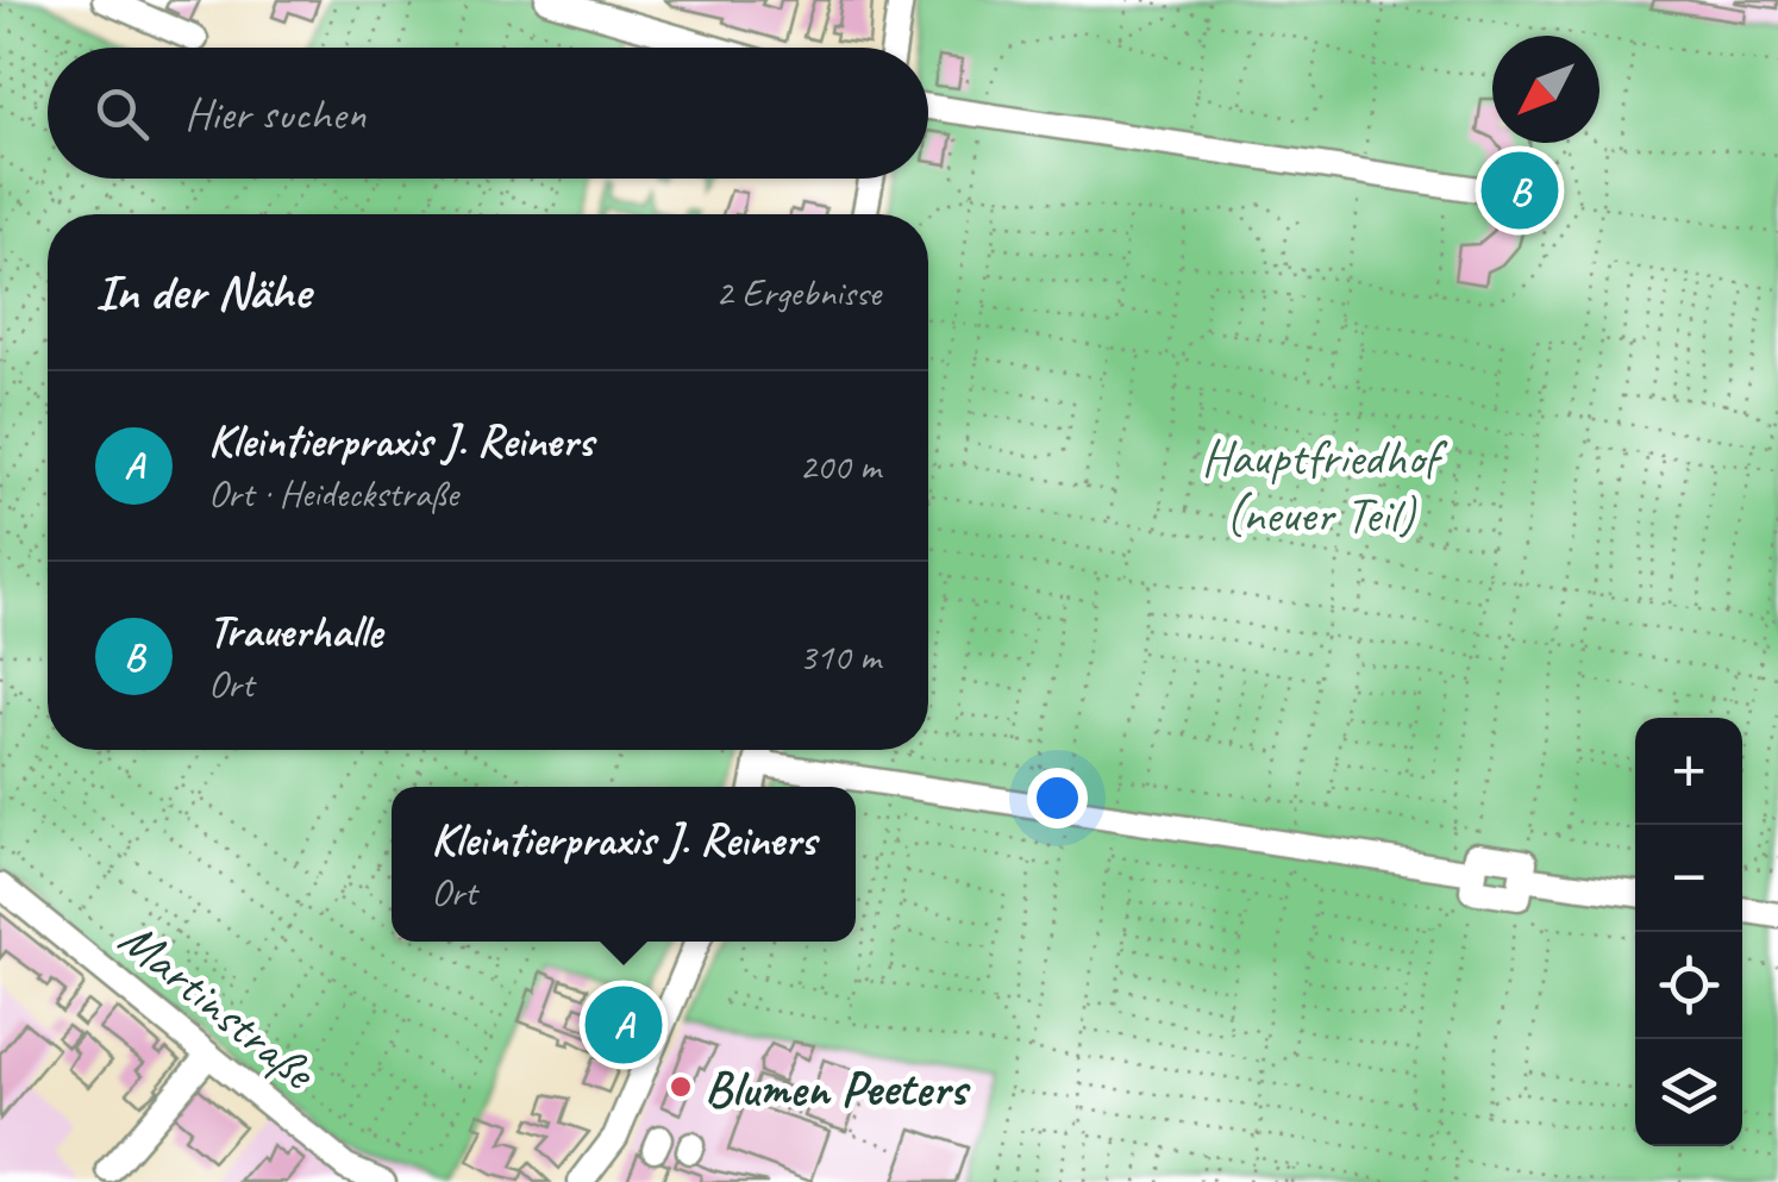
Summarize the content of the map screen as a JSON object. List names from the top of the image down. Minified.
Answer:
{"streets":{"street":["Martinstraße"]},"parks":["Hauptfriedhof (neuer Teil)"],"places":["Blumen Peeters"],"north":"bottom left","page":{"search":"Hier suchen","pins":["B","A"],"heading":["In der Nähe","2 Ergebnisse"],"list":[{"mark":"A","name":"Kleintierpraxis J. Reiners","note":"Ort · Heideckstraße","value":"200 m"},{"mark":"B","name":"Trauerhalle","note":"Ort","value":"310 m"}],"map_buttons":["+","−"],"popup":["Kleintierpraxis J. Reiners","Ort"]}}
